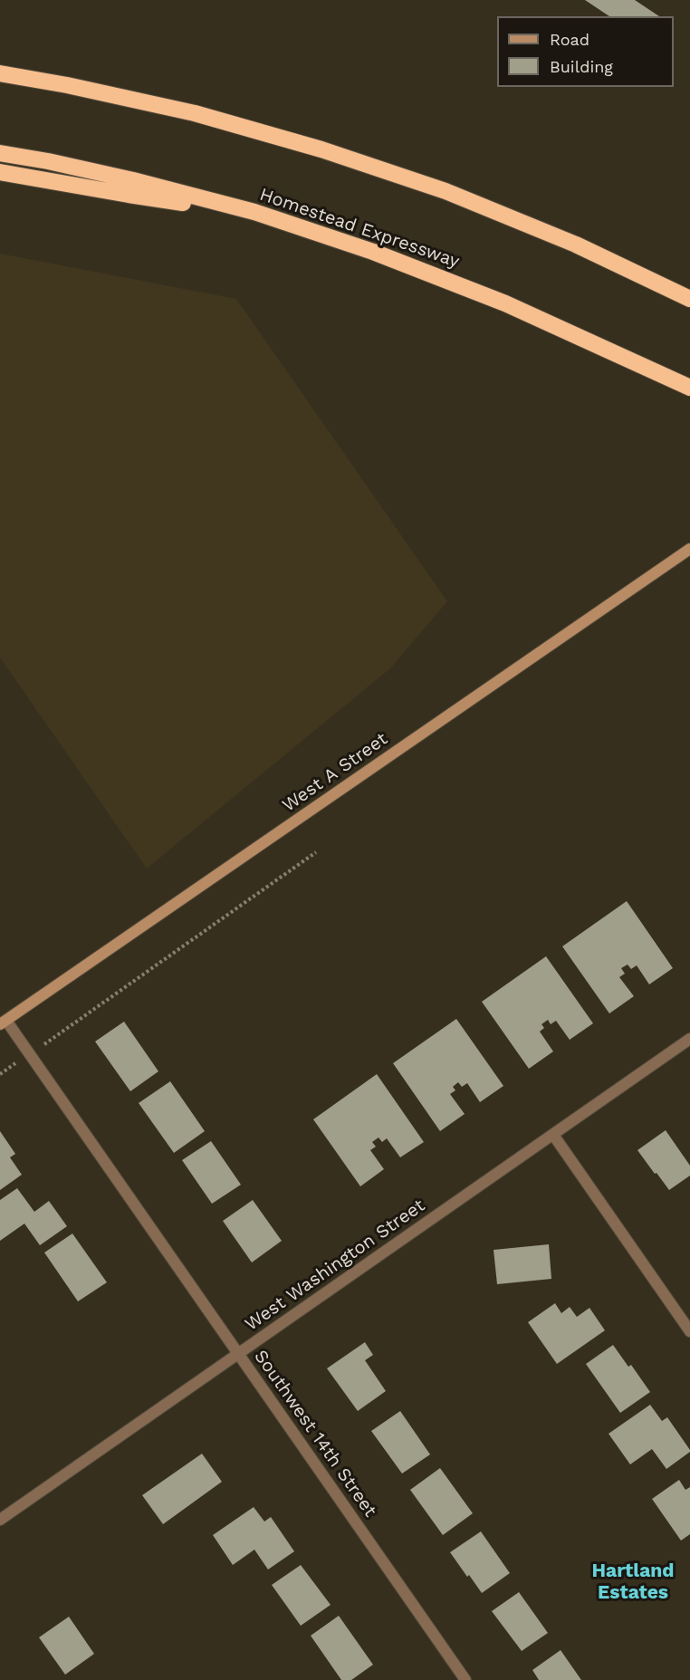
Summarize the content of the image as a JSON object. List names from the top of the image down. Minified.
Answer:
{"streets":{"highway":["Homestead Expressway"],"main road":["West A Street"],"street":["West Washington Street","Southwest 14th Street"]},"crossings":[["West A Street","Southwest 14th Street"],["West Washington Street","Southwest 14th Street"]],"districts":["Hartland Estates"],"legend":["Road","Building"]}
